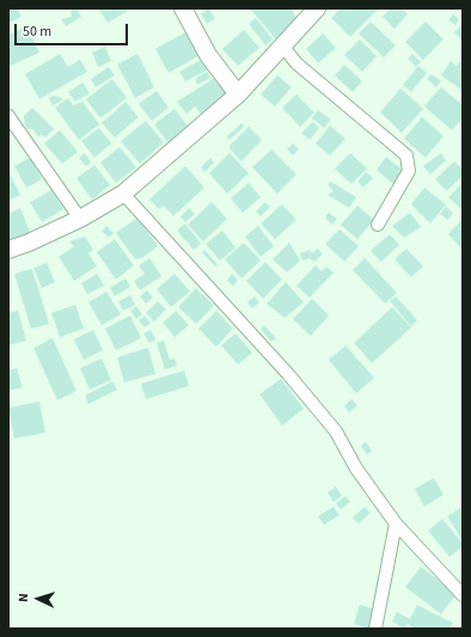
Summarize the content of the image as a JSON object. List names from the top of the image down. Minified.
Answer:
{"scale_bar":"50 m","north":"left"}
